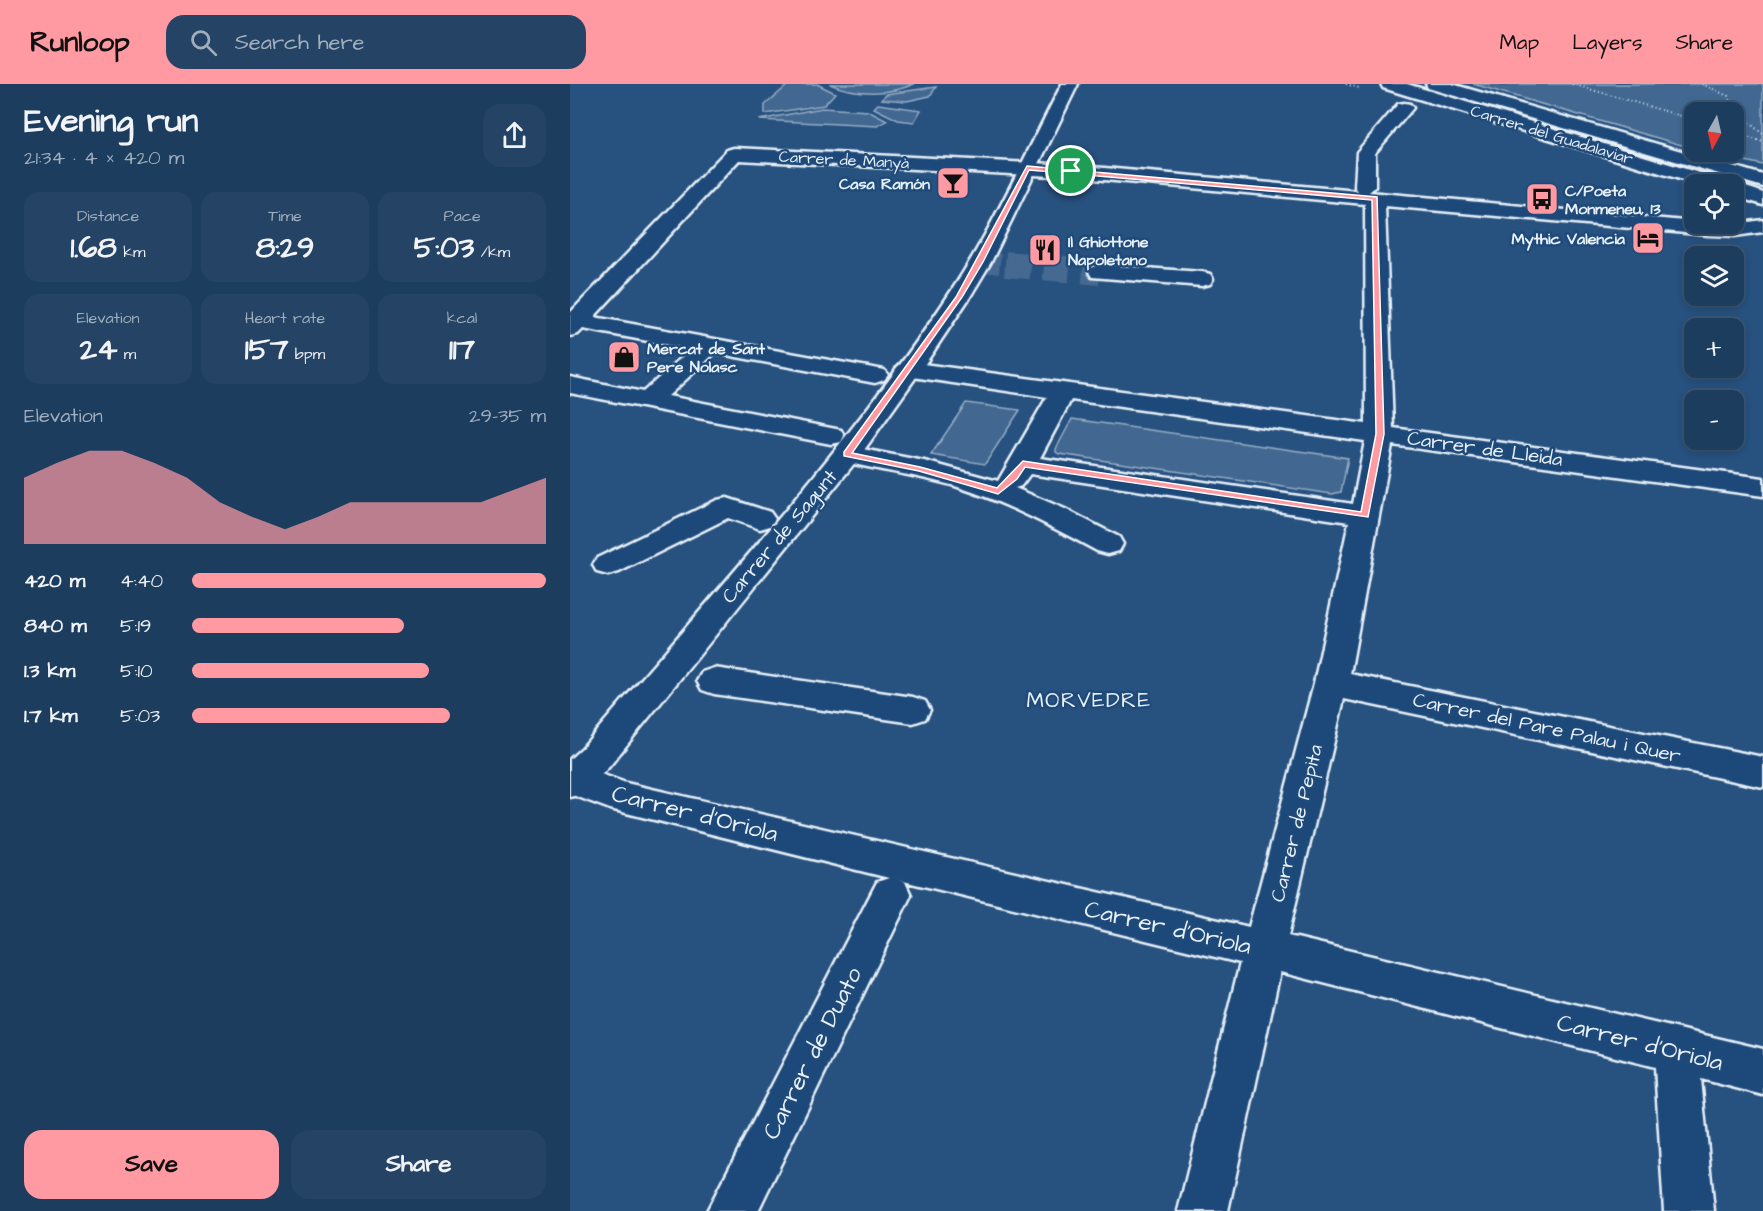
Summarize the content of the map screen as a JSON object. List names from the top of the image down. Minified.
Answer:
{"streets":{"street":["Carrer del Guadalaviar","Carrer de Manyà","Carrer de Lleida","Carrer de Sagunt","Carrer del Pare Palau i Quer","Carrer d'Oriola","Carrer de Pepita","Carrer de Duato"]},"crossings":[["Carrer de Manyà","Carrer de Sagunt"],["Carrer de Manyà","Carrer de Pepita"],["Carrer de Lleida","Carrer de Sagunt"],["Carrer de Lleida","Carrer de Pepita"],["Carrer de Sagunt","Carrer d'Oriola"],["Carrer del Pare Palau i Quer","Carrer de Pepita"],["Carrer d'Oriola","Carrer de Pepita"]],"districts":["MORVEDRE"],"places":{"bar":["Casa Ramón"],"bus stop":["C/Poeta Monmeneu, 13"],"hotel":["Mythic Valencia"],"restaurant":["Il Ghiottone Napoletano"],"shop":["Mercat de Sant Pere Nolasc"]},"north":"bottom","page":{"header":"Runloop","search":"Search here","nav":["Map","Layers","Share"],"heading":["Evening run","21:34 · 4 × 420 m"],"map_buttons":["+","−"],"stats":[["Distance","1.68 km"],["Time","8:29"],["Pace","5:03 /km"],["Elevation","24 m"],["Heart rate","157 bpm"],["kcal","117"]],"chart":["Elevation","29–35 m"],"list":[{"name":"420 m","note":"4:40"},{"name":"840 m","note":"5:19"},{"name":"1.3 km","note":"5:10"},{"name":"1.7 km","note":"5:03"}],"buttons":["Save","Share"]}}
